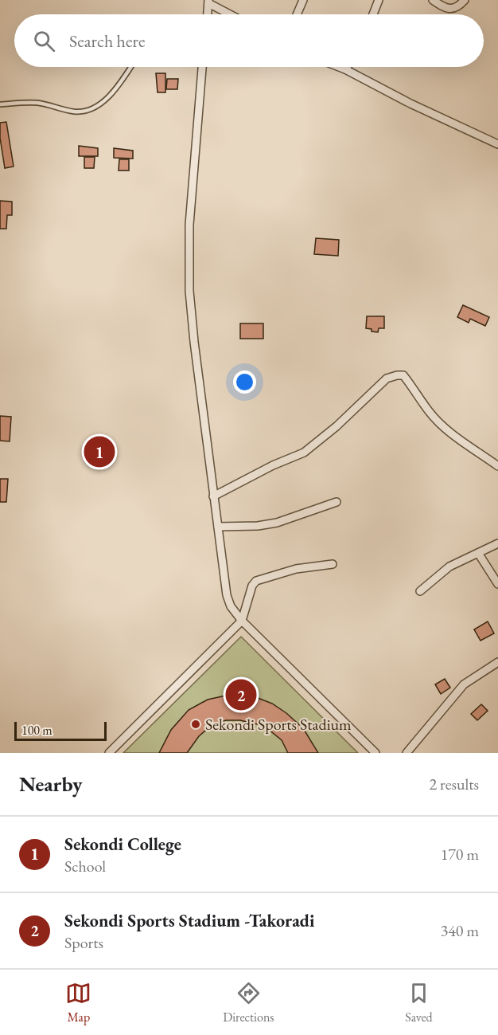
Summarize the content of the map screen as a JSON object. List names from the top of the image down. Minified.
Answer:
{"places":["Sekondi Sports Stadium"],"scale_bar":"100 m","page":{"search":"Search here","pins":["1","2"],"scale":"100 m","heading":["Nearby","2 results"],"list":[{"mark":"1","name":"Sekondi College","note":"School","value":"170 m"},{"mark":"2","name":"Sekondi Sports Stadium -Takoradi","note":"Sports","value":"340 m"}],"nav":["Map","Directions","Saved"]}}
